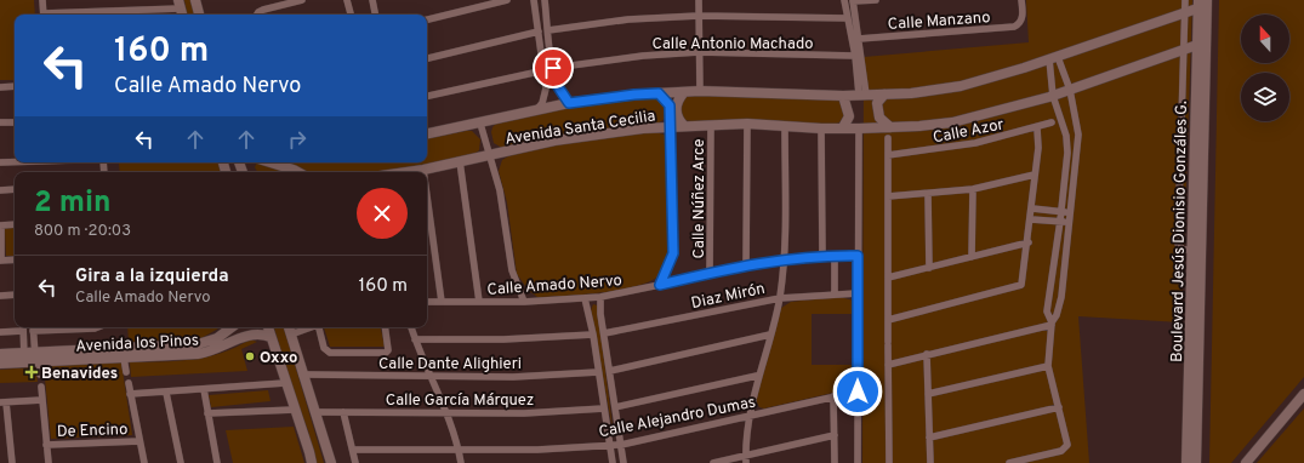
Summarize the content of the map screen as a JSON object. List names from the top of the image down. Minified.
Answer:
{"streets":{"street":["Calle Manzano","Calle Antonio Machado","Avenida Santa Cecilia","Calle Azor","Calle Núñez Arce","Boulevard Jesús Dionisio Gonzáles G.","Calle Amado Nervo","Diaz Mirón","Avenida los Pinos","Calle Dante Alighieri","Calle García Márquez","Calle Alejandro Dumas","De Encino"]},"crossings":[["Avenida Santa Cecilia","Calle Núñez Arce"],["Avenida Santa Cecilia","Boulevard Jesús Dionisio Gonzáles G."],["Calle Núñez Arce","Calle Amado Nervo"]],"places":{"other":["Oxxo"],"health":["Benavides"]},"north":"top","page":{"turn":["160 m","Calle Amado Nervo"],"heading":["2 min","800 m · 20:03"],"list":[{"name":"Gira a la izquierda","note":"Calle Amado Nervo","value":"160 m"}]}}
